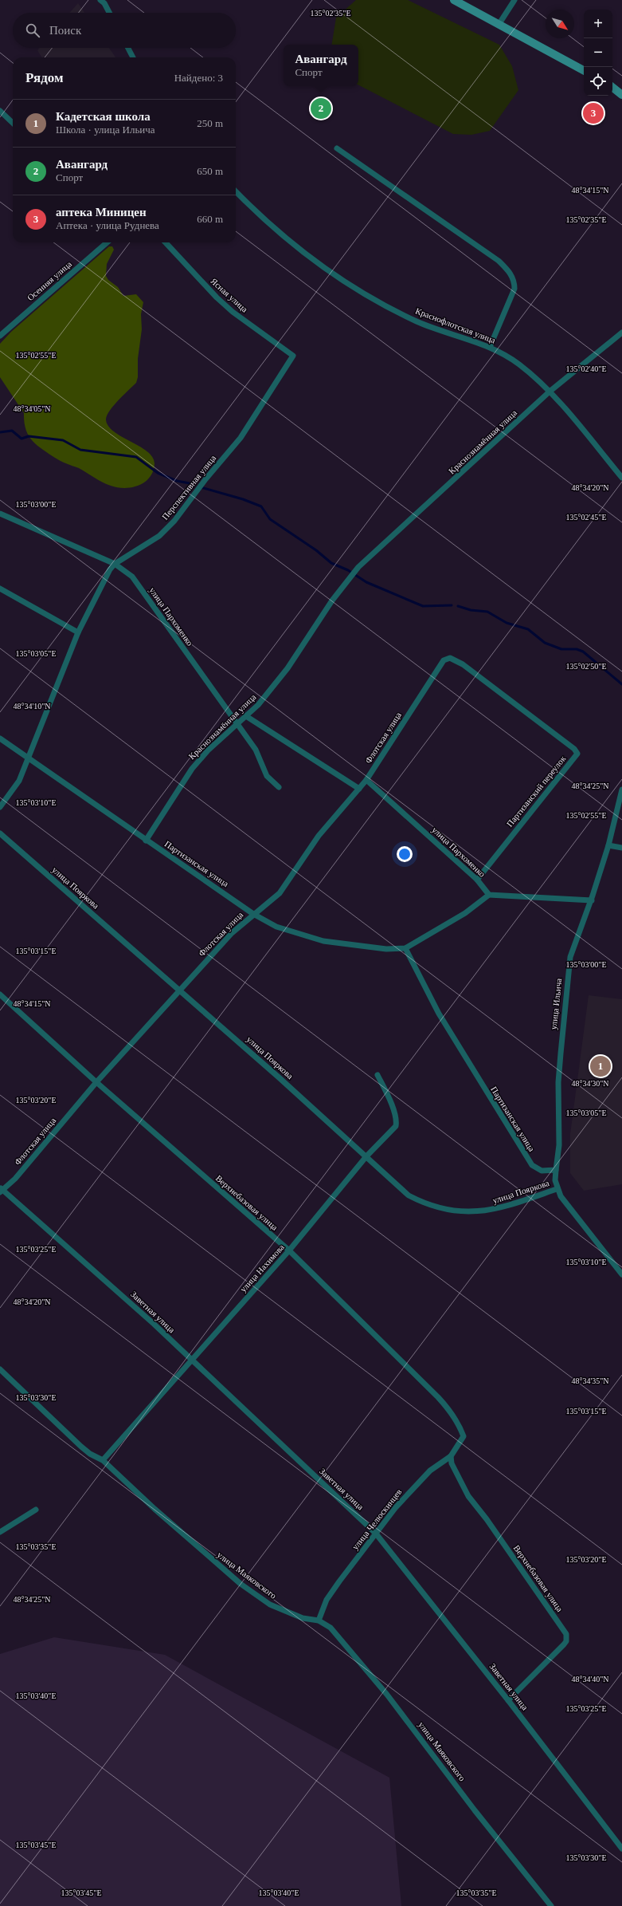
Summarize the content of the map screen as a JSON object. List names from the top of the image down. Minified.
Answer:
{"streets":{"street":["Осенняя улица","Ясная улица","Краснофлотская улица","Краснознамённая улица","Перспективная улица","улица Пархоменко","Флотская улица","Партизанский переулок","Партизанская улица","улица Пояркова","улица Ильича","Верхнебазовая улица","улица Нахимова","Заветная улица","улица Челюскинцев","улица Маяковского"]},"crossings":[["Ясная улица","Перспективная улица"],["Краснофлотская улица","Краснознамённая улица"],["Краснознамённая улица","улица Пархоменко"],["Краснознамённая улица","Партизанская улица"],["Перспективная улица","улица Пархоменко"],["Перспективная улица","Партизанская улица"],["улица Пархоменко","Флотская улица"],["улица Пархоменко","Партизанский переулок"],["Флотская улица","Партизанский переулок"],["Флотская улица","Партизанская улица"],["Флотская улица","улица Пояркова"],["Флотская улица","Верхнебазовая улица"],["Флотская улица","Заветная улица"],["Партизанская улица","улица Ильича"],["улица Пояркова","улица Нахимова"],["Верхнебазовая улица","улица Нахимова"],["Верхнебазовая улица","Заветная улица"],["Верхнебазовая улица","улица Челюскинцев"],["улица Нахимова","Заветная улица"],["улица Нахимова","улица Маяковского"],["Заветная улица","улица Челюскинцев"],["улица Челюскинцев","улица Маяковского"]],"north":"bottom right","page":{"map_buttons":["+","−"],"search":"Поиск","popup":["Авангард","Спорт"],"heading":["Рядом","Найдено: 3"],"pins":["2","3","1"],"list":[{"mark":"1","name":"Кадетская школа","note":"Школа · улица Ильича","value":"250 m"},{"mark":"2","name":"Авангард","note":"Спорт","value":"650 m"},{"mark":"3","name":"аптека Миницен","note":"Аптека · улица Руднева","value":"660 m"}]},"coordinates":["135°02'35\"E","48°34'15\"N","135°02'55\"E","135°02'40\"E","48°34'05\"N","48°34'20\"N","135°03'00\"E","135°02'45\"E","135°03'05\"E","135°02'50\"E","48°34'10\"N","48°34'25\"N","135°03'10\"E","135°03'15\"E","48°34'30\"N","135°03'20\"E","135°03'25\"E","48°34'35\"N","135°03'30\"E","135°03'35\"E","48°34'40\"N","135°03'40\"E","135°03'45\"E"]}
